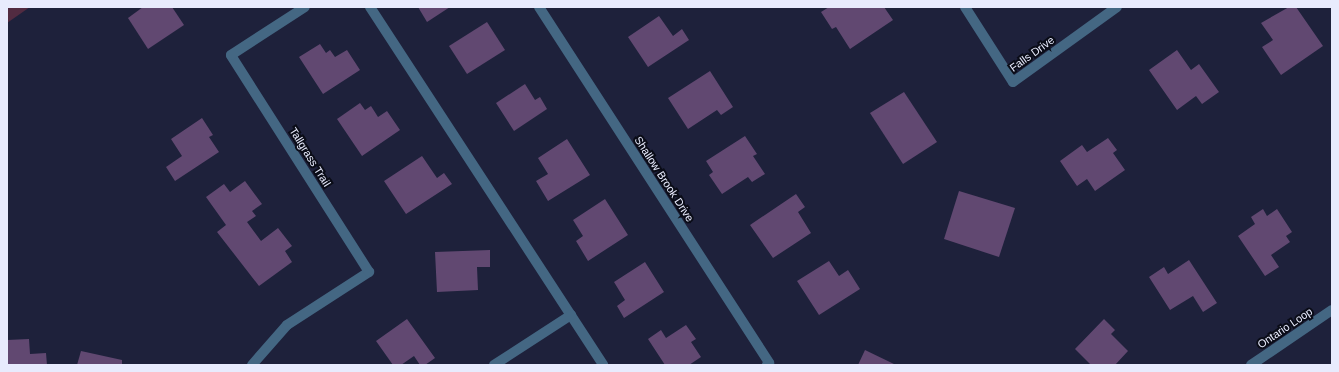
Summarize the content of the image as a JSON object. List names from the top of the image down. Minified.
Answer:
{"streets":{"street":["Falls Drive","Tallgrass Trail","Shallow Brook Drive","Ontario Loop"]}}
